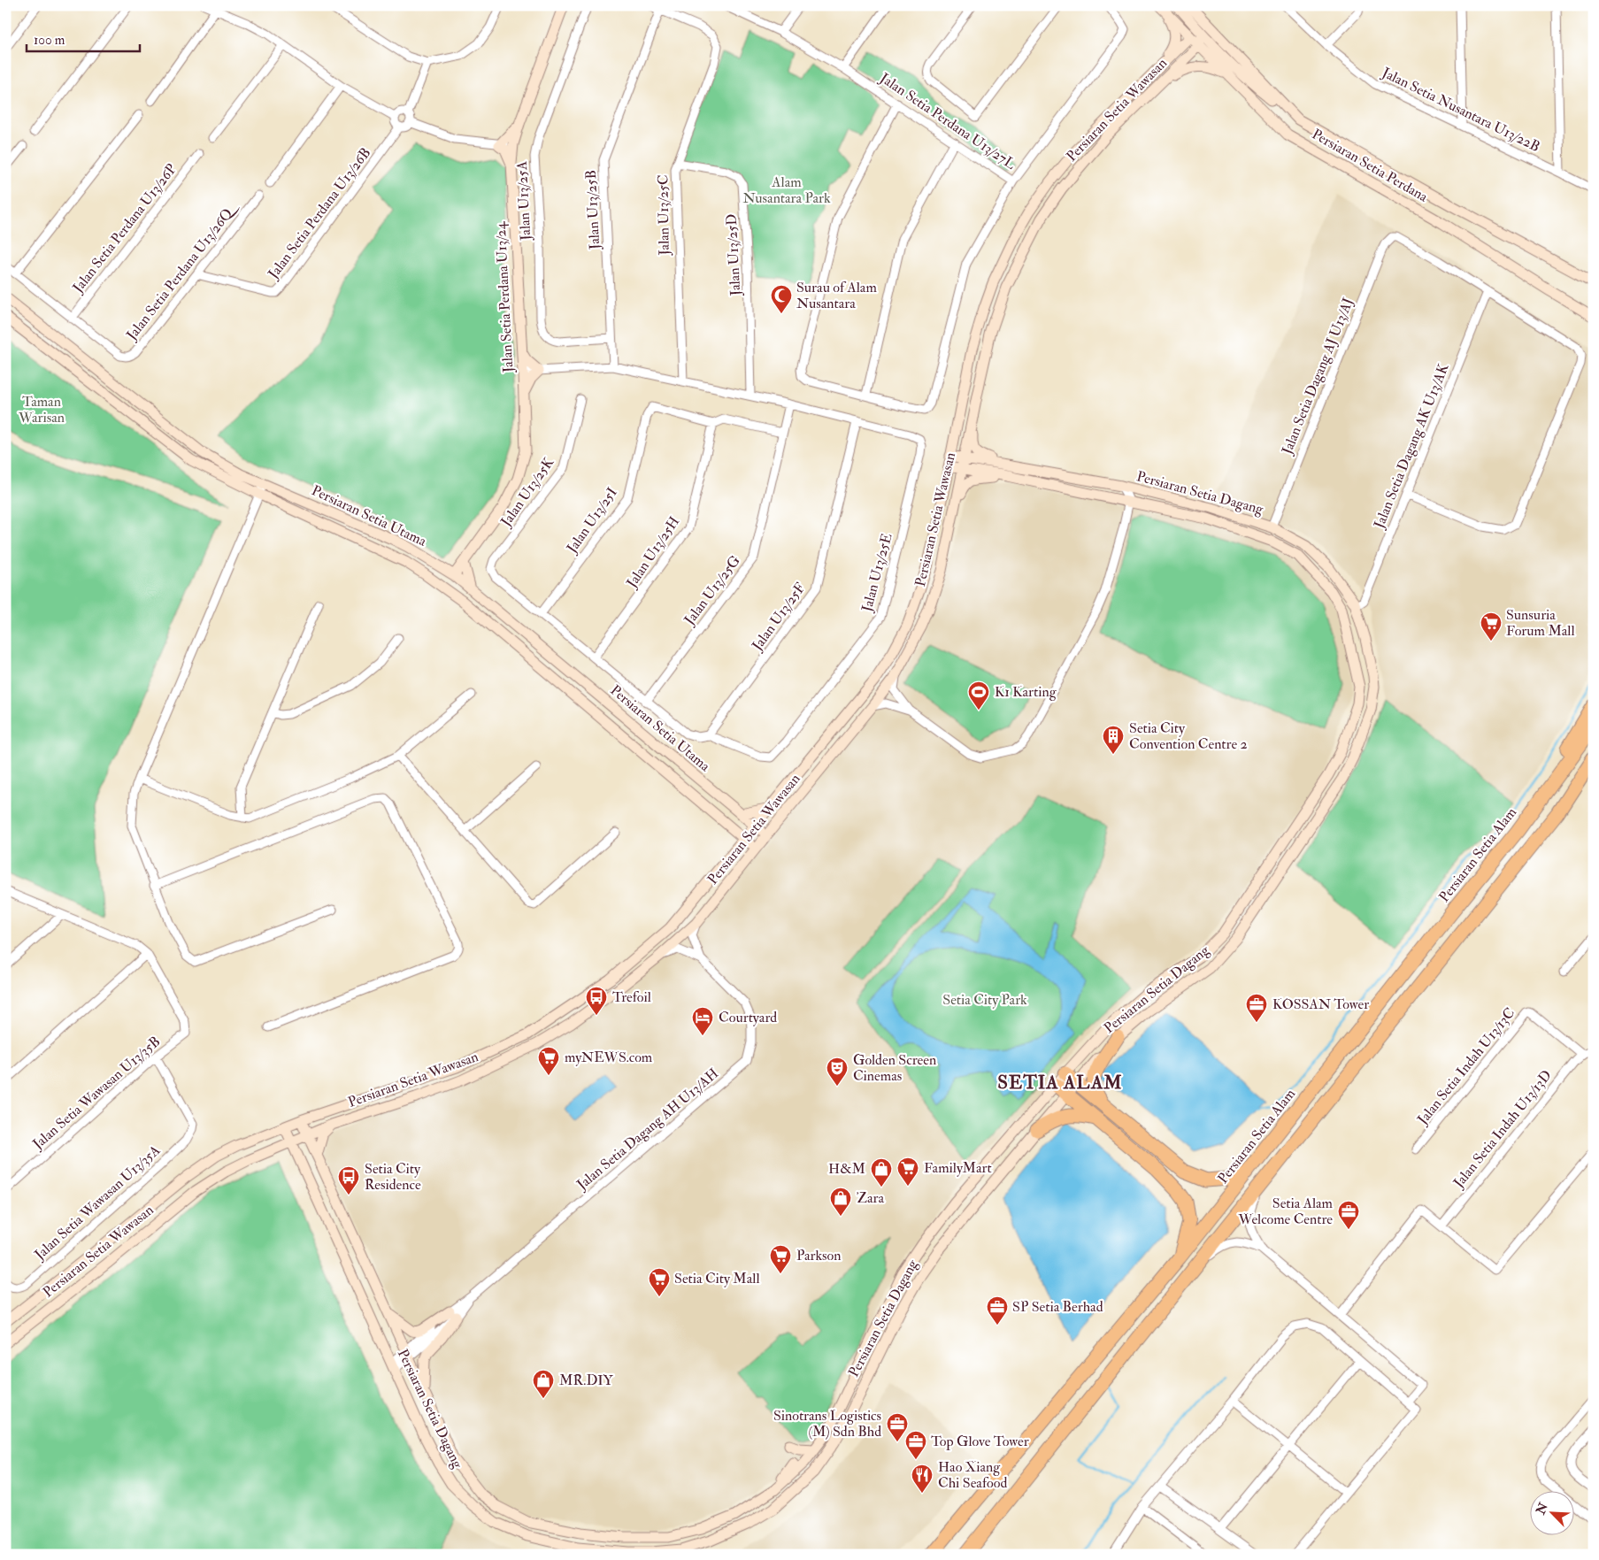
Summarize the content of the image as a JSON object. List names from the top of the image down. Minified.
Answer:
{"streets":{"highway":["Persiaran Setia Alam"],"street":["Persiaran Setia Wawasan","Jalan Setia Nusantara U13/22B","Jalan Setia Perdana U13/27L","Persiaran Setia Perdana","Jalan U13/25A","Jalan U13/25B","Jalan Setia Perdana U13/26B","Jalan U13/25C","Jalan Setia Perdana U13/26P","Jalan U13/25D","Jalan Setia Perdana U13/26Q","Jalan Setia Perdana U13/24","Jalan Setia Dagang AJ U13/AJ","Jalan Setia Dagang AK U13/AK","Jalan U13/25K","Persiaran Setia Dagang","Persiaran Setia Utama","Jalan U13/25I","Jalan U13/25H","Jalan U13/25E","Jalan U13/25G","Jalan U13/25F","Jalan Setia Indah U13/13C","Jalan Setia Wawasan U13/35B","Jalan Setia Dagang AH U13/AH","Jalan Setia Indah U13/13D","Jalan Setia Wawasan U13/35A"]},"crossings":[["Persiaran Setia Wawasan","Persiaran Setia Perdana"],["Persiaran Setia Wawasan","Persiaran Setia Dagang"],["Persiaran Setia Wawasan","Persiaran Setia Utama"],["Persiaran Setia Wawasan","Jalan Setia Dagang AH U13/AH"],["Jalan U13/25A","Jalan U13/25B"],["Jalan U13/25B","Jalan U13/25C"],["Jalan Setia Perdana U13/26B","Jalan Setia Perdana U13/26Q"],["Jalan U13/25C","Jalan U13/25D"],["Jalan Setia Perdana U13/26P","Jalan Setia Perdana U13/26Q"],["Jalan Setia Perdana U13/24","Persiaran Setia Utama"],["Jalan Setia Dagang AJ U13/AJ","Jalan Setia Dagang AK U13/AK"],["Jalan Setia Dagang AJ U13/AJ","Persiaran Setia Dagang"],["Jalan Setia Dagang AK U13/AK","Persiaran Setia Dagang"],["Jalan U13/25K","Jalan U13/25I"],["Persiaran Setia Dagang","Jalan Setia Dagang AH U13/AH"],["Jalan U13/25I","Jalan U13/25H"],["Jalan U13/25E","Jalan U13/25F"],["Jalan Setia Indah U13/13C","Jalan Setia Indah U13/13D"],["Jalan Setia Wawasan U13/35B","Jalan Setia Wawasan U13/35A"]],"districts":["SETIA ALAM"],"parks":["Alam Nusantara Park","Taman Warisan","Setia City Park"],"places":{"mosque":["Surau of Alam Nusantara"],"supermarket":["Sunsuria Forum Mall","myNEWS.com","FamilyMart","Parkson","Setia City Mall"],"sports":["K1 Karting"],"building":["Setia City Convention Centre 2"],"bus stop":["Trefoil","Setia City Residence"],"office":["KOSSAN Tower","Setia Alam Welcome Centre","SP Setia Berhad","Sinotrans Logistics (M) Sdn Bhd","Top Glove Tower"],"hotel":["Courtyard"],"theatre":["Golden Screen Cinemas"],"shop":["H&M","Zara","MR.DIY"],"restaurant":["Hao Xiang Chi Seafood"]},"scale_bar":"100 m","north":"top left"}
